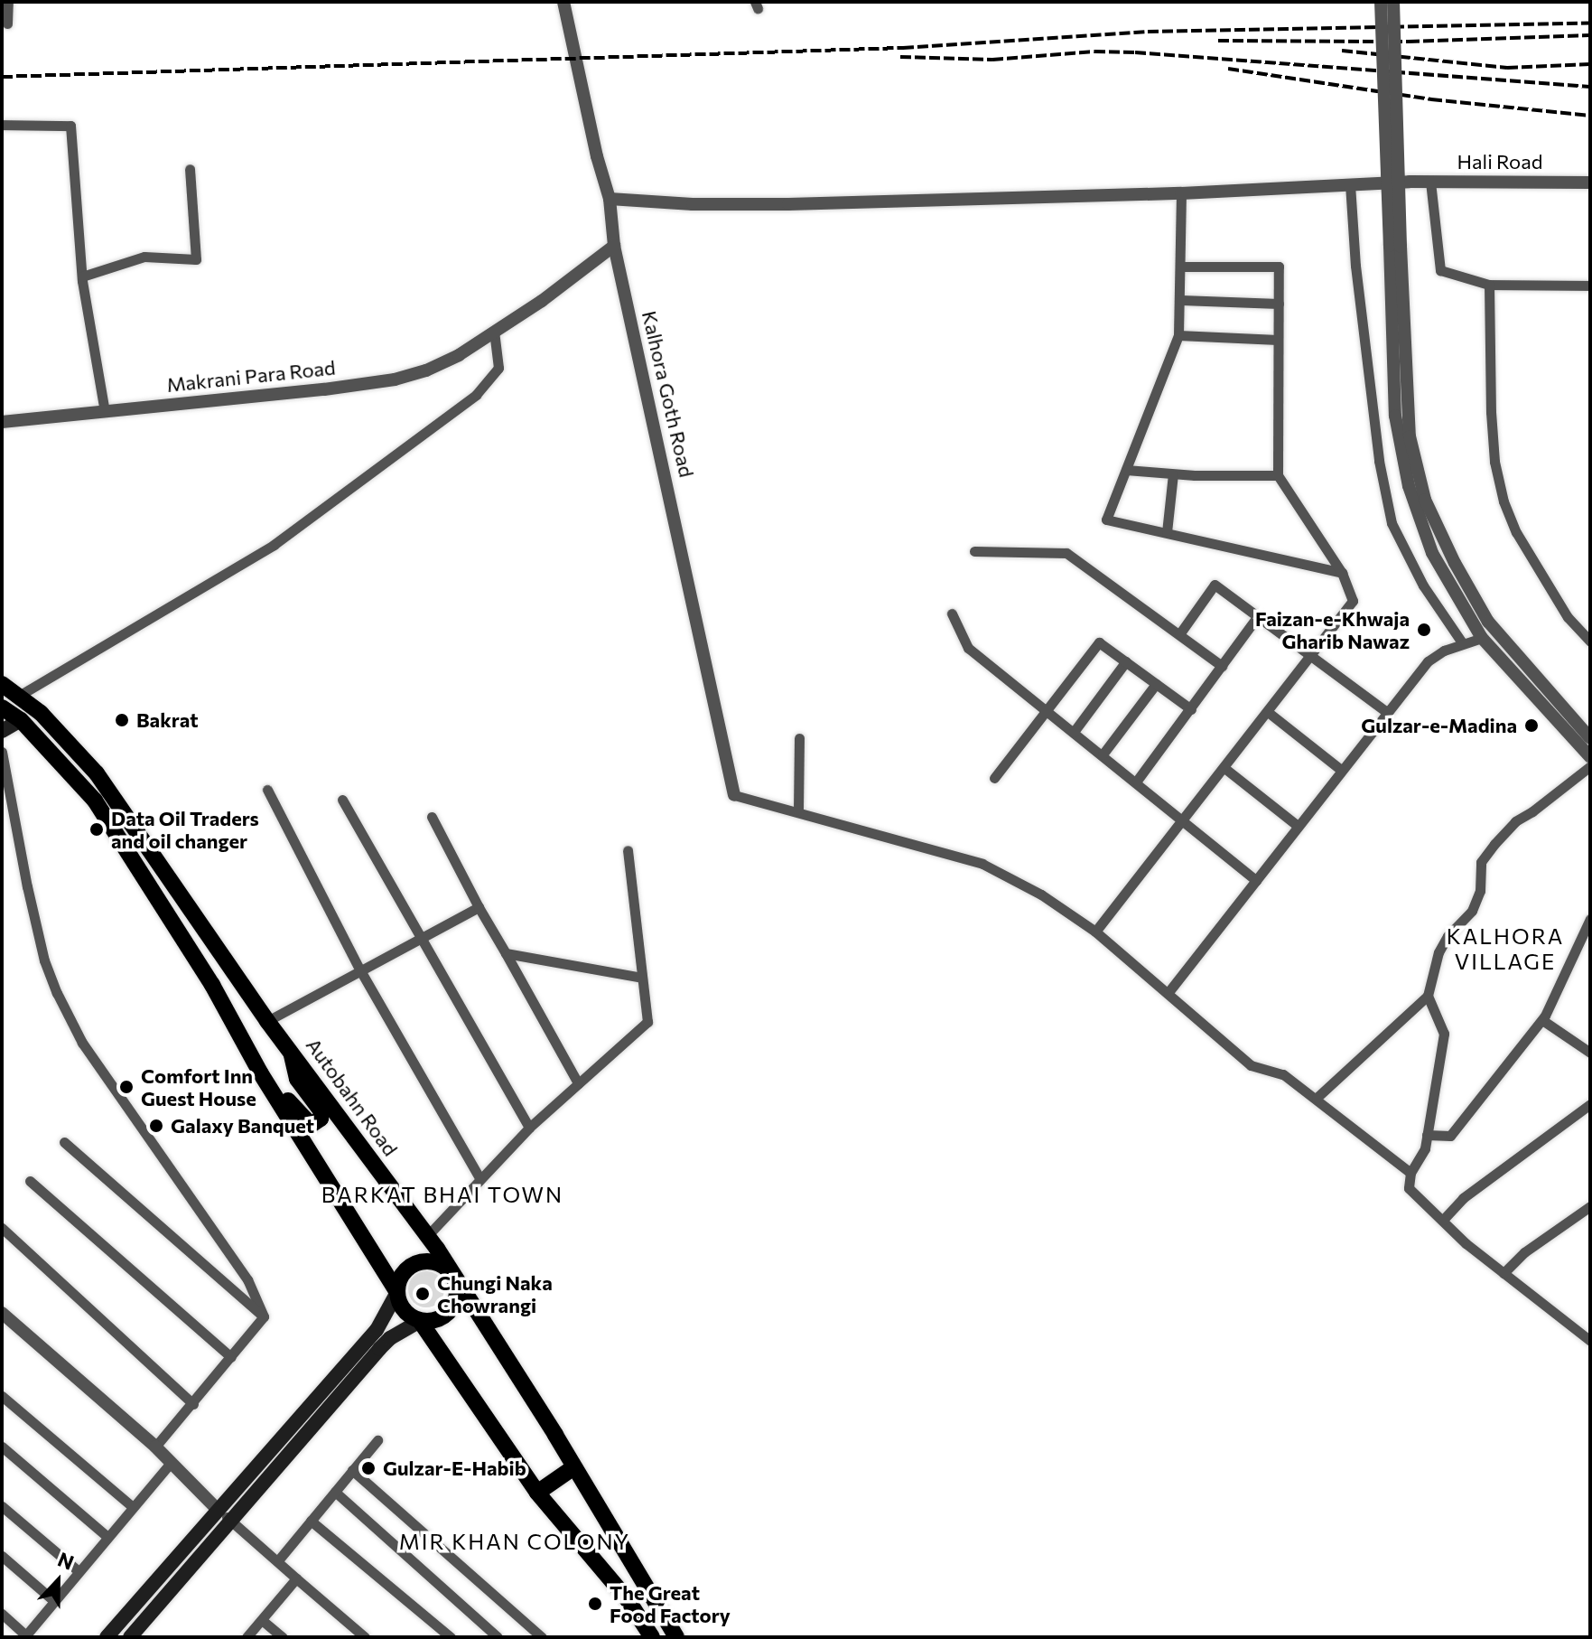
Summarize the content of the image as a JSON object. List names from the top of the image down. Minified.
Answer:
{"streets":{"highway":["Autobahn Road"],"street":["Hali Road","Makrani Para Road","Kalhora Goth Road"]},"crossings":[["Hali Road","Kalhora Goth Road"],["Makrani Para Road","Kalhora Goth Road"]],"districts":["KALHORA VILLAGE","BARKAT BHAI TOWN","MIR KHAN COLONY"],"places":["Faizan-e-Khwaja Gharib Nawaz","Bakrat","Gulzar-e-Madina","Data Oil Traders and oil changer","Comfort Inn Guest House","Galaxy Banquet","Chungi Naka Chowrangi","Gulzar-E-Habib","The Great Food Factory"],"north":"top"}
